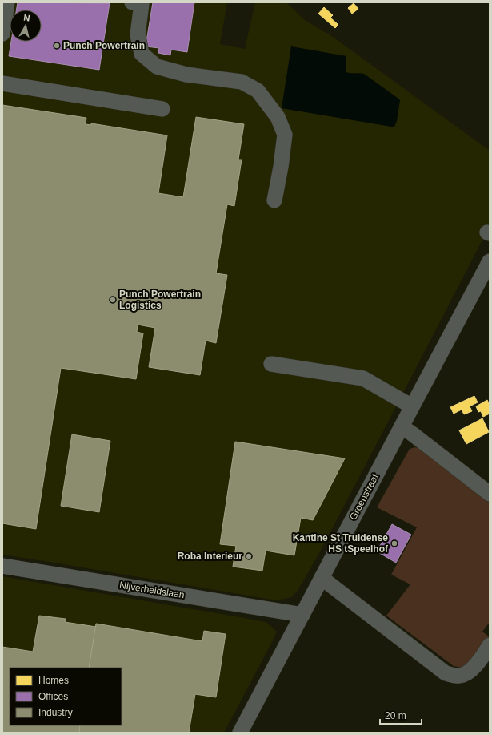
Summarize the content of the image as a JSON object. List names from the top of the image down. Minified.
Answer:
{"streets":{"street":["Groenstraat","Nijverheidslaan"]},"crossings":[["Groenstraat","Nijverheidslaan"]],"places":["Punch Powertrain","Punch Powertrain Logistics","Kantine St Truidense HS tSpeelhof","Roba Interieur"],"legend":["Homes","Offices","Industry"],"scale_bar":"20 m","north":"top"}
